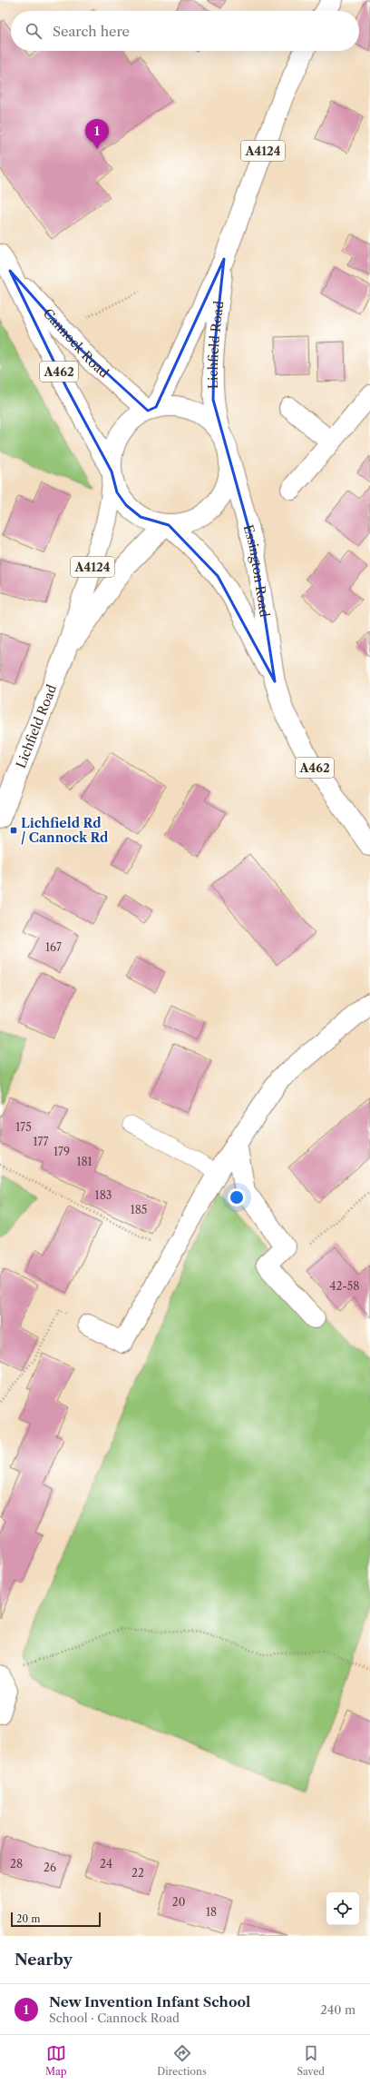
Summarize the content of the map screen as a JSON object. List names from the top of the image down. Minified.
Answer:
{"streets":{"main road":["A4124","Cannock Road","Lichfield Road","A462","Essington Road"]},"crossings":[["Cannock Road","Lichfield Road"],["Cannock Road","Essington Road"],["Lichfield Road","Essington Road"]],"places":{"transit":["Lichfield Rd / Cannock Rd"]},"house_numbers":["167","175","177","179","181","183","185","42-58","28","24","26","22","20","18"],"scale_bar":"20 m","page":{"search":"Search here","pins":"1","scale":"20 m","heading":"Nearby","list":[{"mark":"1","name":"New Invention Infant School","note":"School · Cannock Road","value":"240 m"}],"nav":["Map","Directions","Saved"]}}
